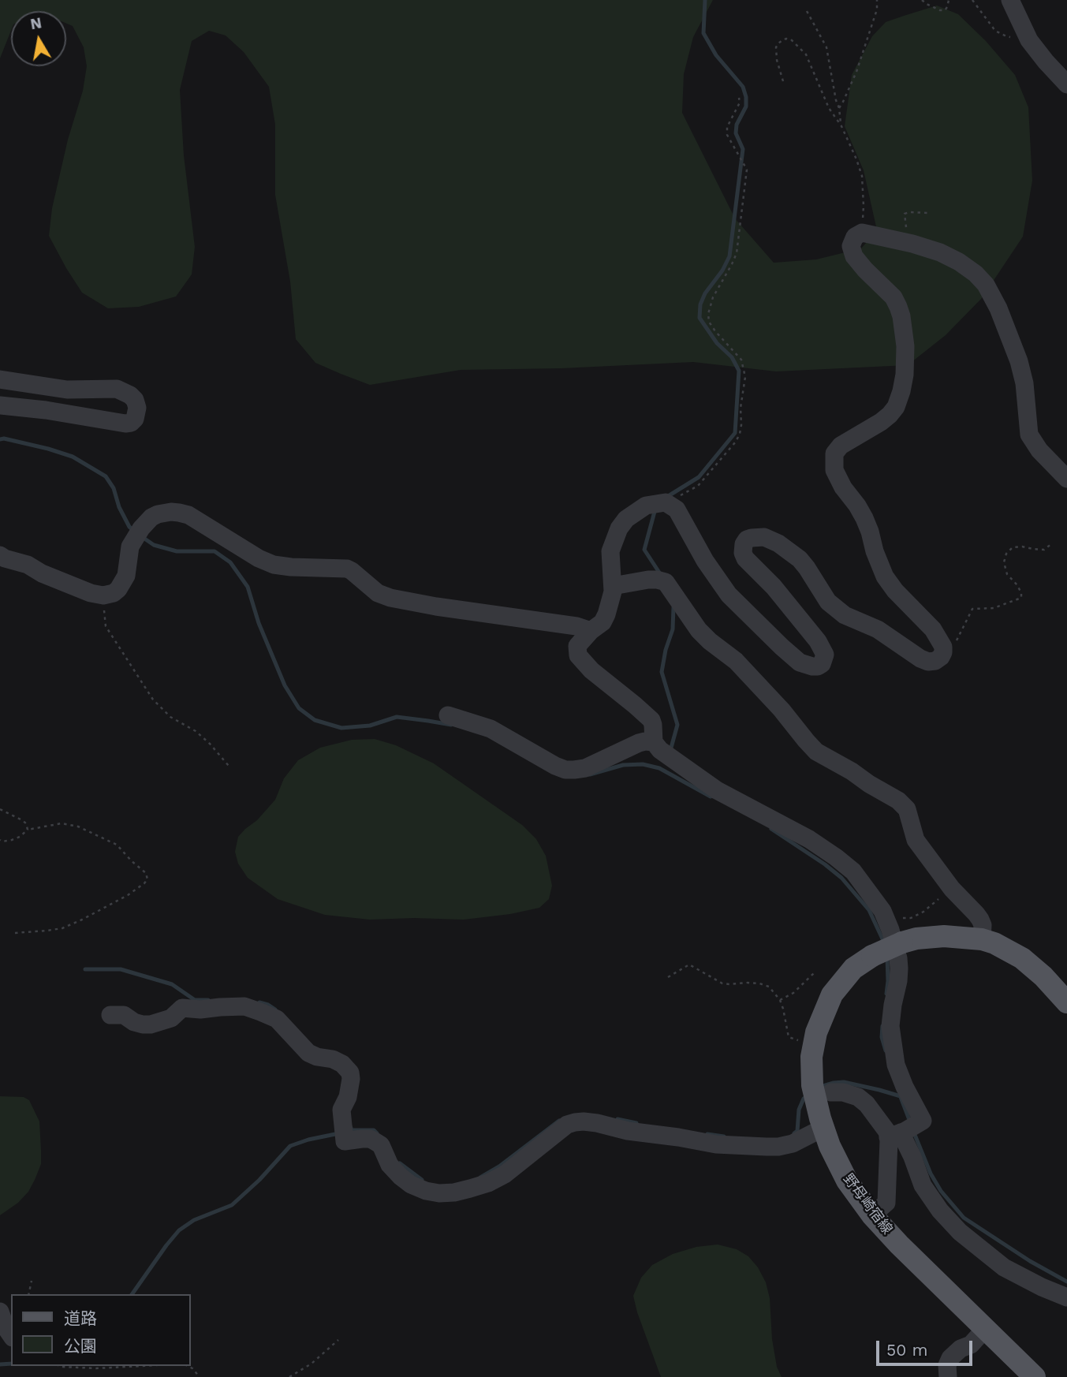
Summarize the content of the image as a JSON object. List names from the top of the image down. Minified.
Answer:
{"streets":{"main road":["野母崎宿線"]},"legend":["道路","公園"],"scale_bar":"50 m","north":"top"}
